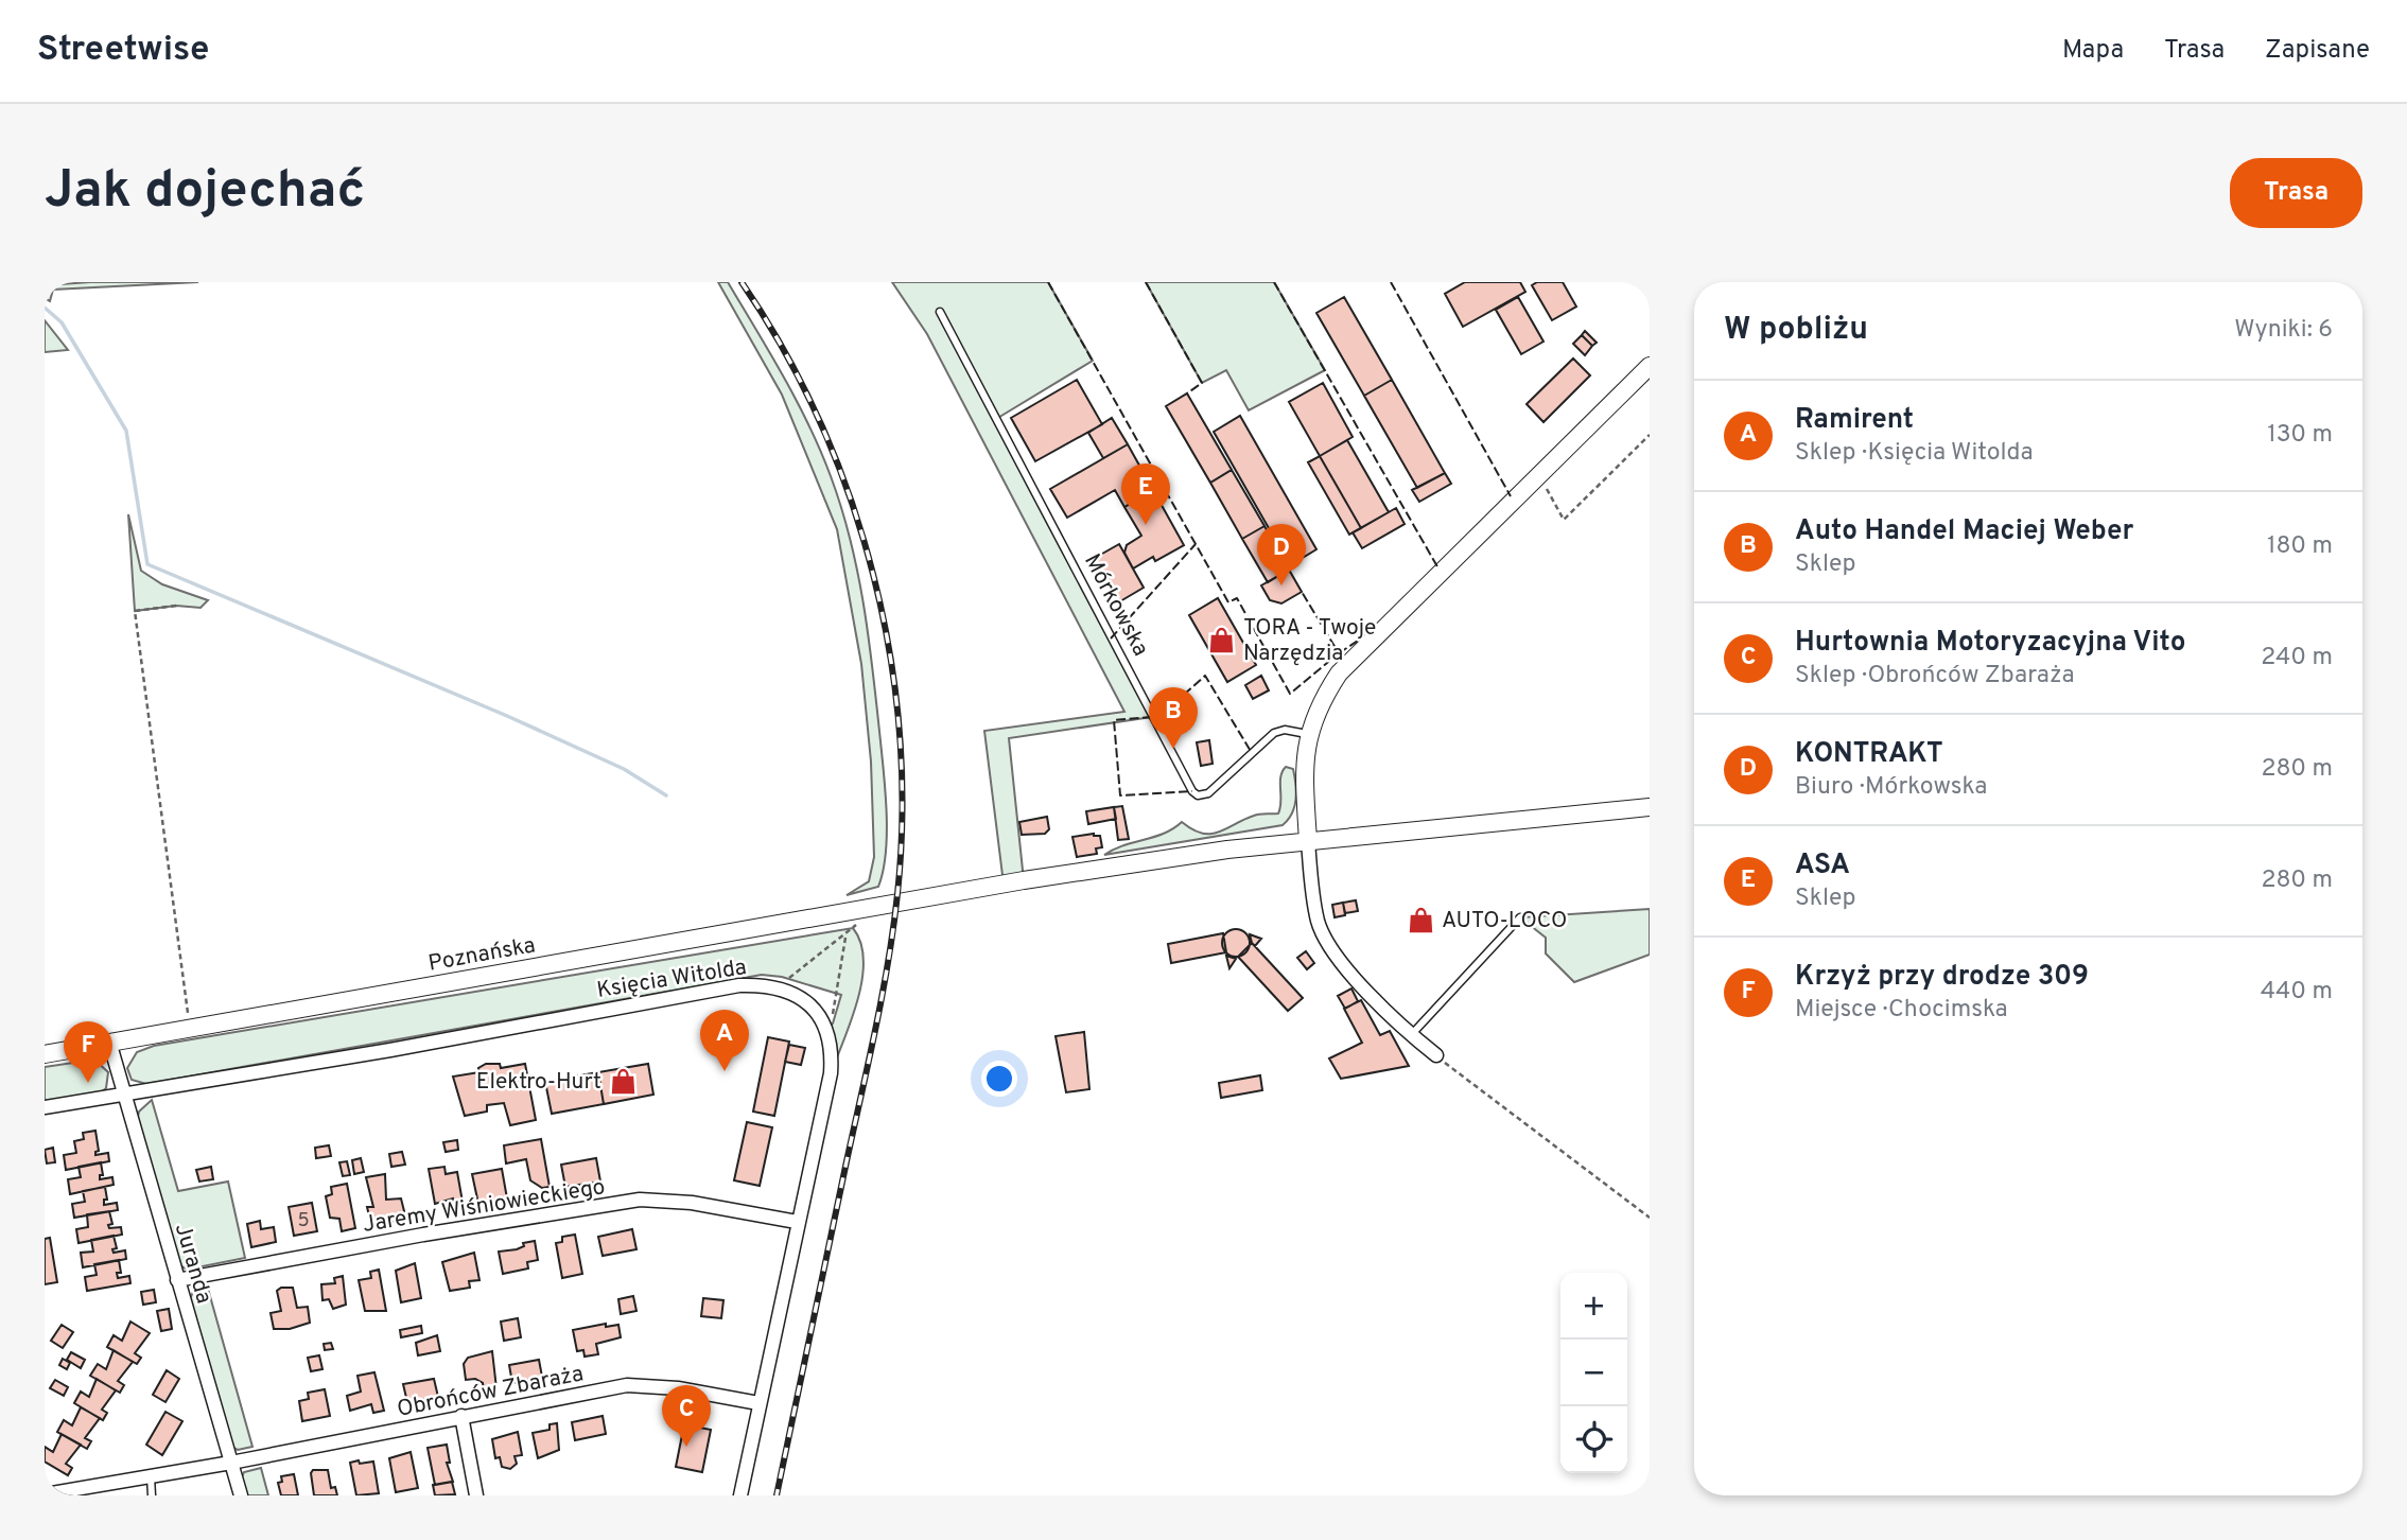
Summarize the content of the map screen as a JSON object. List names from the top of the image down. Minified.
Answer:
{"streets":{"main road":["Poznańska"],"street":["Księcia Witolda","Jaremy Wiśniowieckiego","Juranda","Obrońców Zbaraża"],"lane":["Mórkowska"]},"crossings":[["Poznańska","Juranda"],["Księcia Witolda","Jaremy Wiśniowieckiego"],["Księcia Witolda","Juranda"],["Księcia Witolda","Obrońców Zbaraża"],["Jaremy Wiśniowieckiego","Juranda"],["Juranda","Obrońców Zbaraża"]],"places":{"shop":["TORA - Twoje Narzędzia","AUTO-LOCO","Elektro-Hurt"]},"house_numbers":["5"],"page":{"header":"Streetwise","nav":["Mapa","Trasa","Zapisane"],"buttons":"Trasa","title":"Jak dojechać","heading":["W pobliżu","Wyniki: 6"],"list":[{"mark":"A","name":"Ramirent","note":"Sklep · Księcia Witolda","value":"130 m"},{"mark":"B","name":"Auto Handel Maciej Weber","note":"Sklep","value":"180 m"},{"mark":"C","name":"Hurtownia Motoryzacyjna Vito","note":"Sklep · Obrońców Zbaraża","value":"240 m"},{"mark":"D","name":"KONTRAKT","note":"Biuro · Mórkowska","value":"280 m"},{"mark":"E","name":"ASA","note":"Sklep","value":"280 m"},{"mark":"F","name":"Krzyż przy drodze 309","note":"Miejsce · Chocimska","value":"440 m"}],"pins":["E","D","B","A","F","C"],"map_buttons":["+","−"]}}
